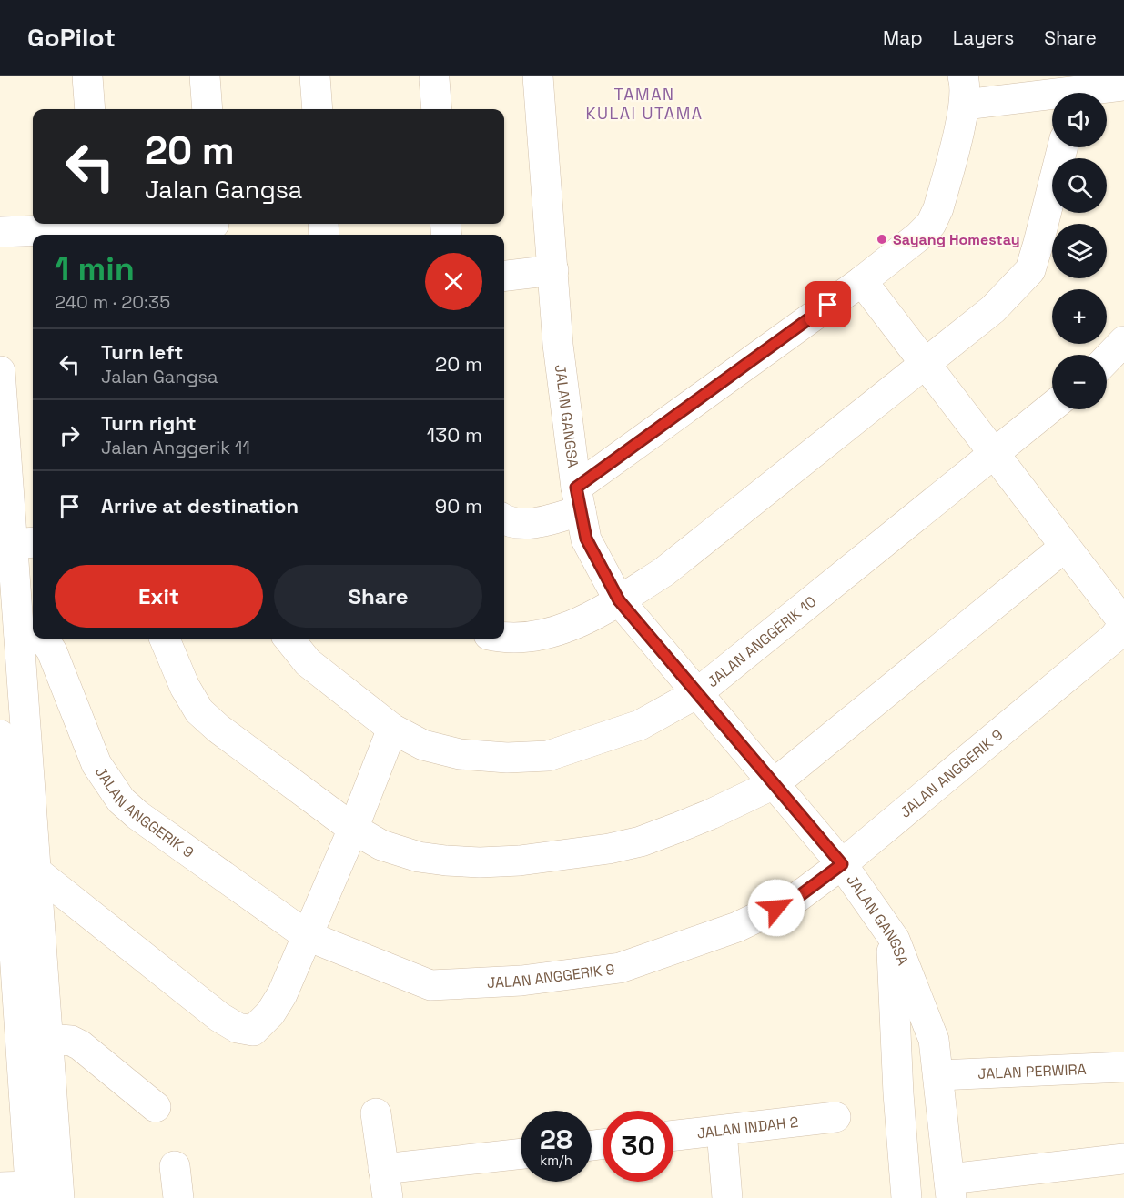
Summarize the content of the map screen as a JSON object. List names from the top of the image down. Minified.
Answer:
{"streets":{"street":["JALAN GANGSA","JALAN ANGGERIK 10","JALAN ANGGERIK 9","JALAN PERWIRA","JALAN INDAH 2"]},"crossings":[["JALAN GANGSA","JALAN ANGGERIK 10"],["JALAN GANGSA","JALAN ANGGERIK 9"],["JALAN GANGSA","JALAN PERWIRA"]],"districts":["TAMAN KULAI UTAMA"],"places":["Sayang Homestay"],"page":{"header":"GoPilot","nav":["Map","Layers","Share"],"map_buttons":["+","−"],"turn":["20 m","Jalan Gangsa"],"heading":["1 min","240 m · 20:35"],"list":[{"name":"Turn left","note":"Jalan Gangsa","value":"20 m"},{"name":"Turn right","note":"Jalan Anggerik 11","value":"130 m"},{"name":"Arrive at destination","value":"90 m"}],"buttons":["Exit","Share"],"speed":"28 km/h","limit":"30"}}
